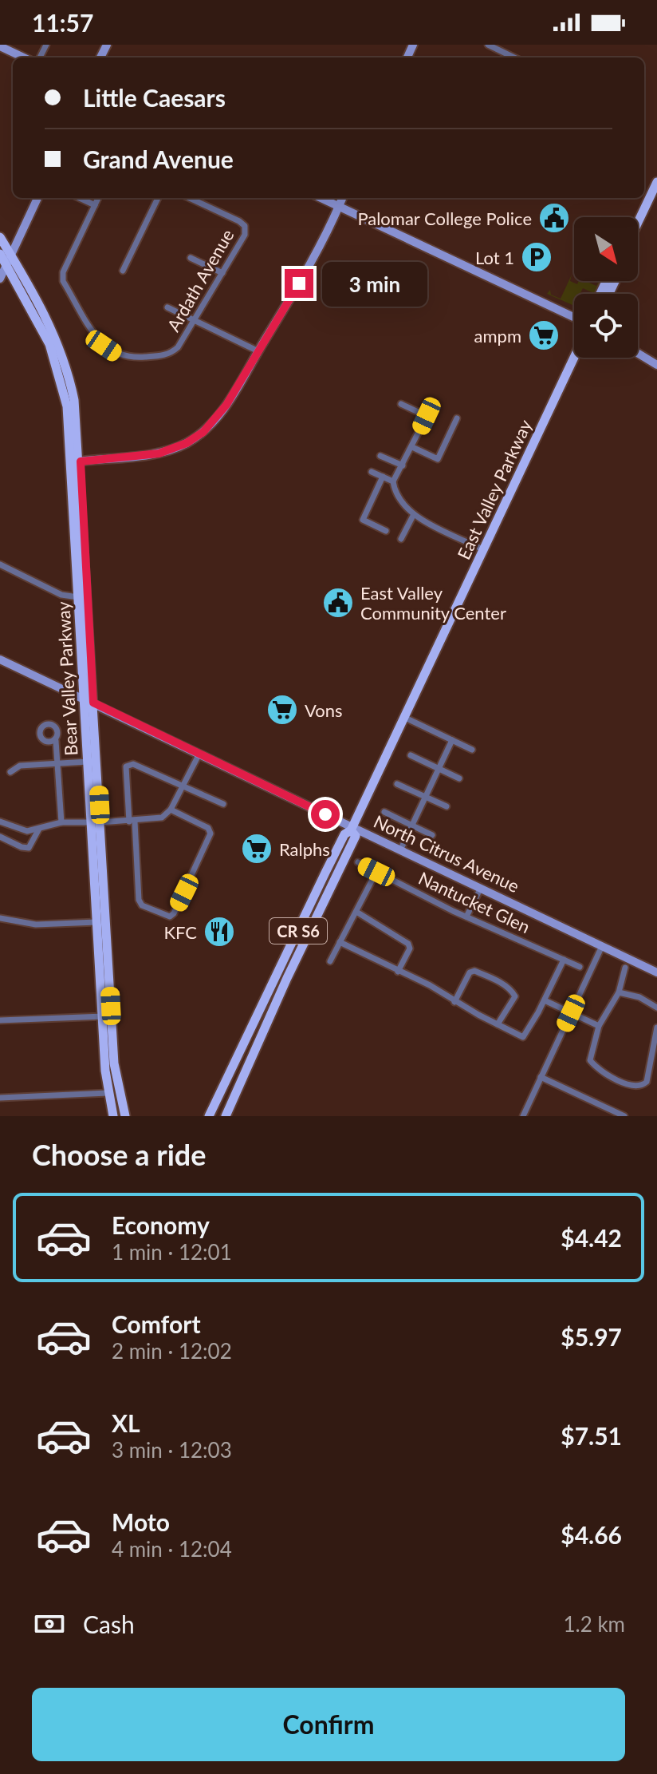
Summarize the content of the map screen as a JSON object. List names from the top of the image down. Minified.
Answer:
{"streets":{"main road":["East Valley Parkway","Bear Valley Parkway","CR S6"],"street":["Ardath Avenue","North Citrus Avenue","Nantucket Glen"]},"crossings":[["East Valley Parkway","North Citrus Avenue"],["Bear Valley Parkway","North Citrus Avenue"]],"places":{"public building":["Palomar College Police","East Valley Community Center"],"parking":["Lot 1"],"supermarket":["ampm","Vons","Ralphs"],"restaurant":["KFC"]},"north":"bottom right","page":{"status":"11:57","banner":["Little Caesars","Grand Avenue"],"bubble":"3 min","heading":"Choose a ride","list":[{"name":"Economy","note":"1 min · 12:01","value":"$4.42"},{"name":"Comfort","note":"2 min · 12:02","value":"$5.97"},{"name":"XL","note":"3 min · 12:03","value":"$7.51"},{"name":"Moto","note":"4 min · 12:04","value":"$4.66"}],"pay":["Cash","1.2 km"],"buttons":"Confirm"}}
